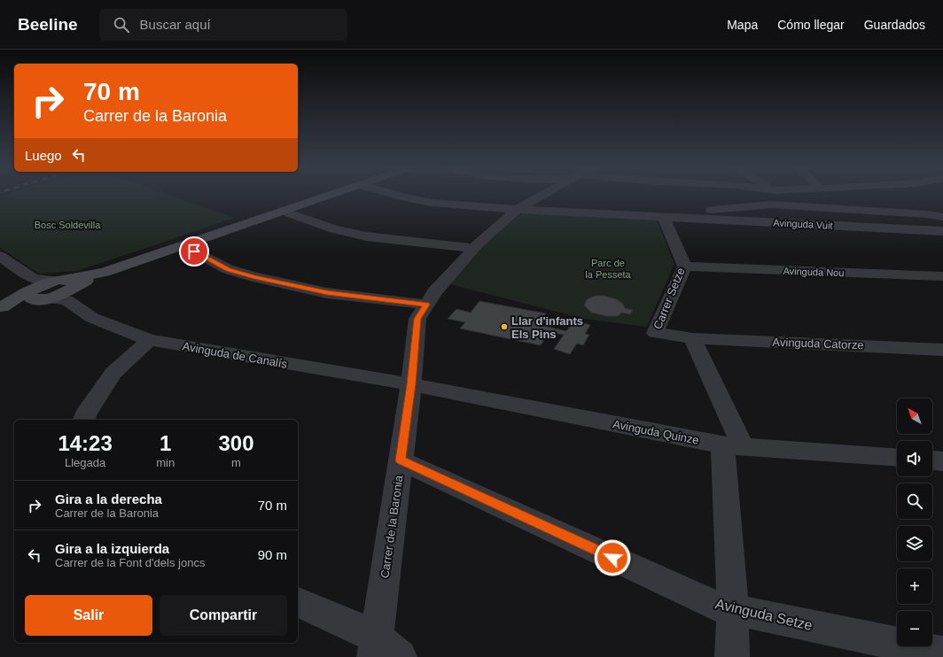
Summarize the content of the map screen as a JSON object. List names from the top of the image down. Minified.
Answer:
{"streets":{"street":["Avinguda Vuit","Avinguda Nou","Carrer Setze","Avinguda Catorze","Avinguda de Canalís","Avinguda Quinze","Carrer de la Baronia","Avinguda Setze"]},"crossings":[["Avinguda Vuit","Carrer Setze"],["Avinguda Vuit","Carrer de la Baronia"],["Avinguda Nou","Carrer Setze"],["Carrer Setze","Avinguda Catorze"],["Avinguda de Canalís","Avinguda Quinze"],["Avinguda de Canalís","Carrer de la Baronia"],["Avinguda Quinze","Carrer de la Baronia"],["Carrer de la Baronia","Avinguda Setze"]],"parks":["Bosc Soldevilla","Parc de la Pesseta"],"places":["Llar d'infants Els Pins"],"north":"top left","page":{"header":"Beeline","search":"Buscar aquí","nav":["Mapa","Cómo llegar","Guardados"],"turn":["70 m","Carrer de la Baronia"],"then":"Luego","map_buttons":["+","−"],"eta":["14:23","Llegada","1","min","300","m"],"list":[{"name":"Gira a la derecha","note":"Carrer de la Baronia","value":"70 m"},{"name":"Gira a la izquierda","note":"Carrer de la Font d'dels joncs","value":"90 m"}],"buttons":["Salir","Compartir"]}}
